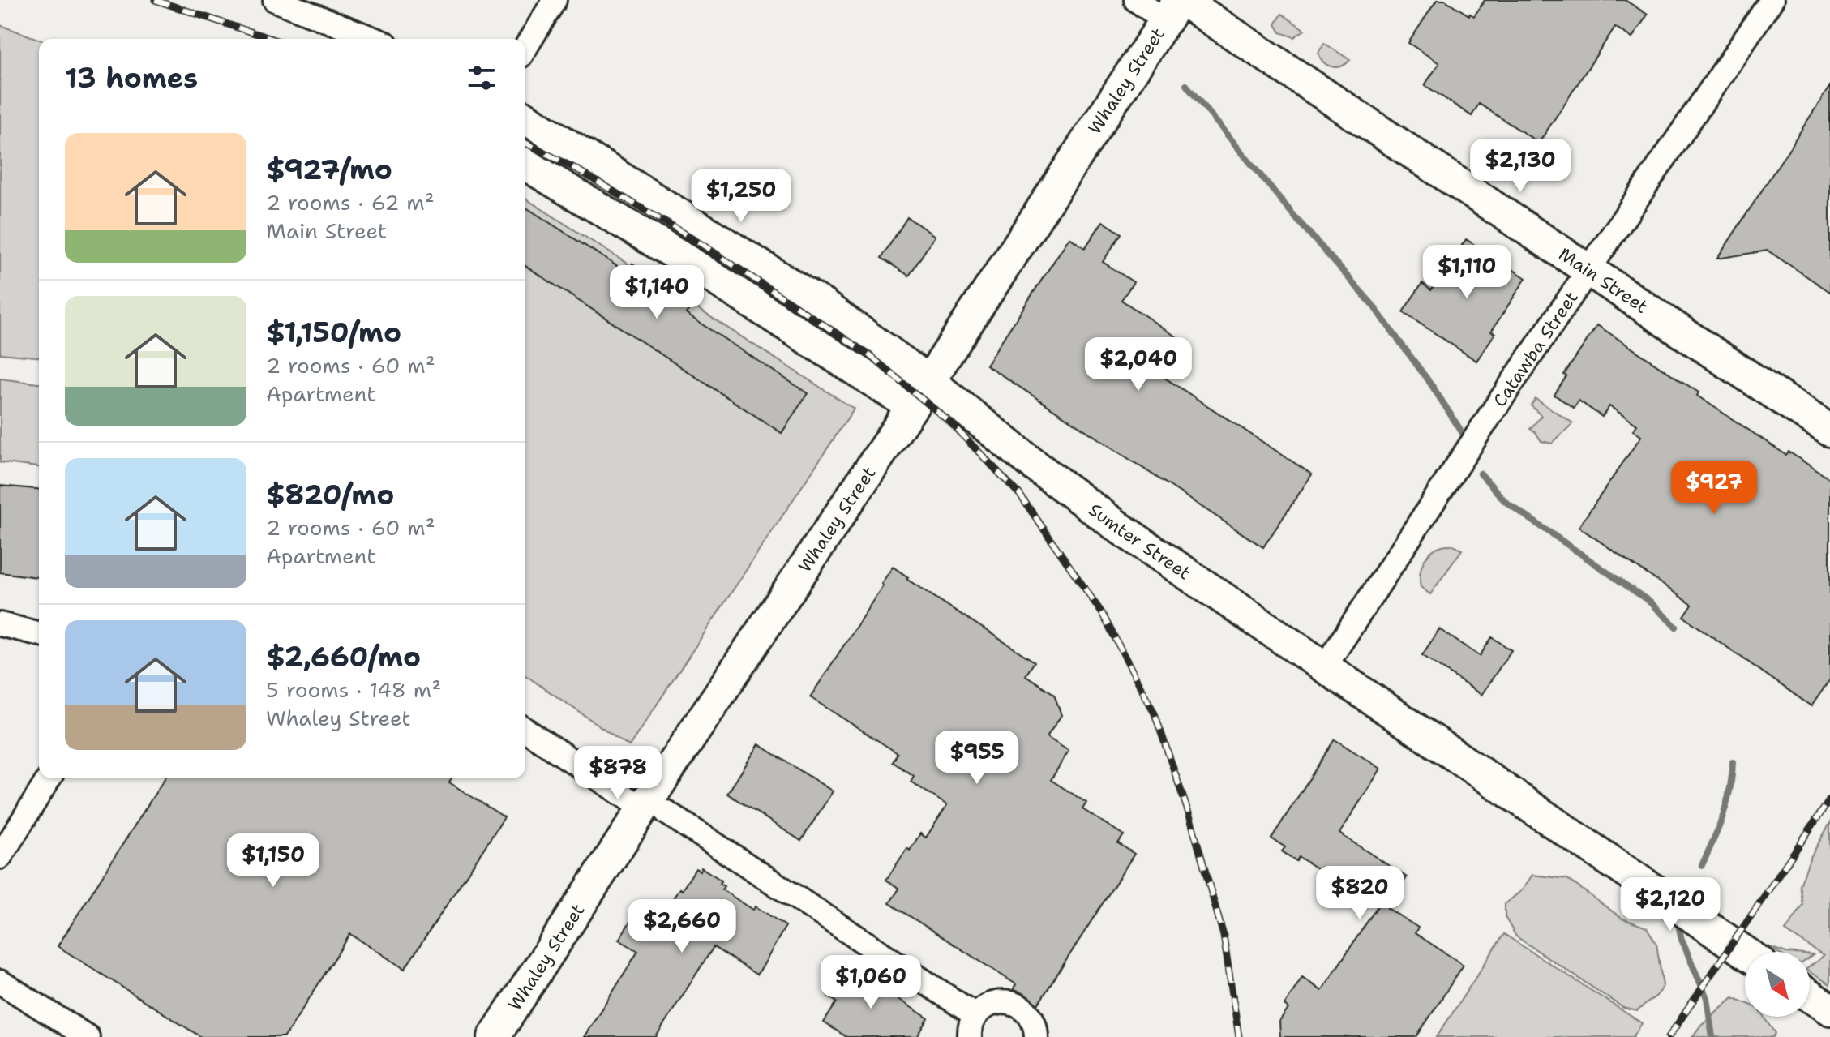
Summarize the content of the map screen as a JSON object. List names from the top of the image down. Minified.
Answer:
{"streets":{"street":["Whaley Street","Main Street","Catawba Street","Sumter Street"]},"crossings":[["Whaley Street","Main Street"],["Whaley Street","Sumter Street"],["Main Street","Catawba Street"],["Catawba Street","Sumter Street"]],"north":"bottom right","page":{"heading":"13 homes","list":[{"name":"$927/mo","note":"2 rooms · 62 m² · Main Street"},{"name":"$1,150/mo","note":"2 rooms · 60 m² · Apartment"},{"name":"$820/mo","note":"2 rooms · 60 m² · Apartment"},{"name":"$2,660/mo","note":"5 rooms · 148 m² · Whaley Street"}],"price":["$2,130","$1,250","$1,110","$1,140","$2,040","$927","$955","$878","$1,150","$820","$2,120","$2,660","$1,060"]}}
